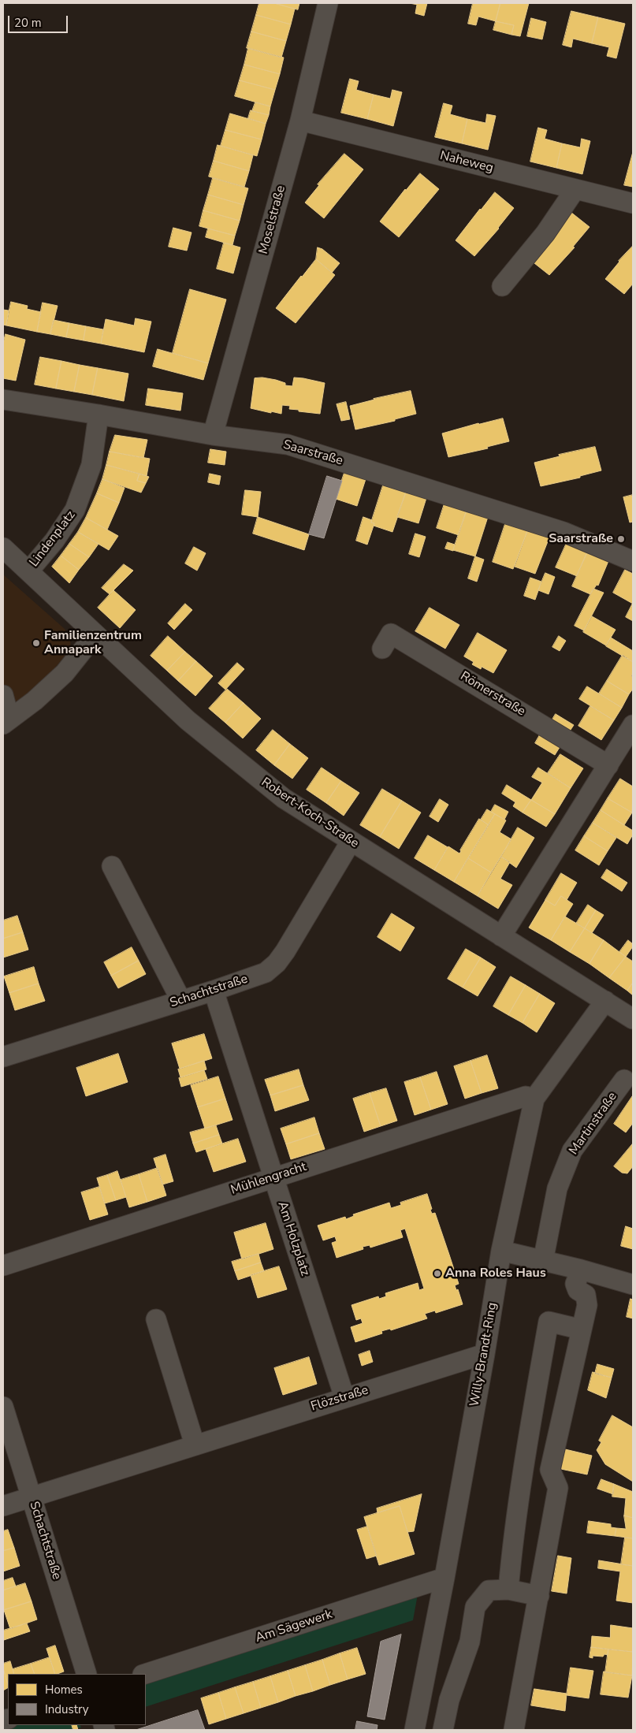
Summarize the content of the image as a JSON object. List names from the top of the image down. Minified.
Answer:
{"streets":{"street":["Naheweg","Moselstraße","Saarstraße","Lindenplatz","Römerstraße","Robert-Koch-Straße","Schachtstraße","Martinstraße","Mühlengracht","Am Holzplatz","Willy-Brandt-Ring","Flözstraße","Am Sägewerk"]},"crossings":[["Naheweg","Moselstraße"],["Moselstraße","Saarstraße"],["Saarstraße","Lindenplatz"],["Lindenplatz","Robert-Koch-Straße"],["Robert-Koch-Straße","Schachtstraße"],["Robert-Koch-Straße","Willy-Brandt-Ring"],["Schachtstraße","Am Holzplatz"],["Schachtstraße","Flözstraße"],["Mühlengracht","Am Holzplatz"],["Mühlengracht","Willy-Brandt-Ring"],["Am Holzplatz","Flözstraße"],["Willy-Brandt-Ring","Flözstraße"],["Willy-Brandt-Ring","Am Sägewerk"]],"places":["Saarstraße","Familienzentrum Annapark","Anna Roles Haus"],"legend":["Homes","Industry"],"scale_bar":"20 m"}
